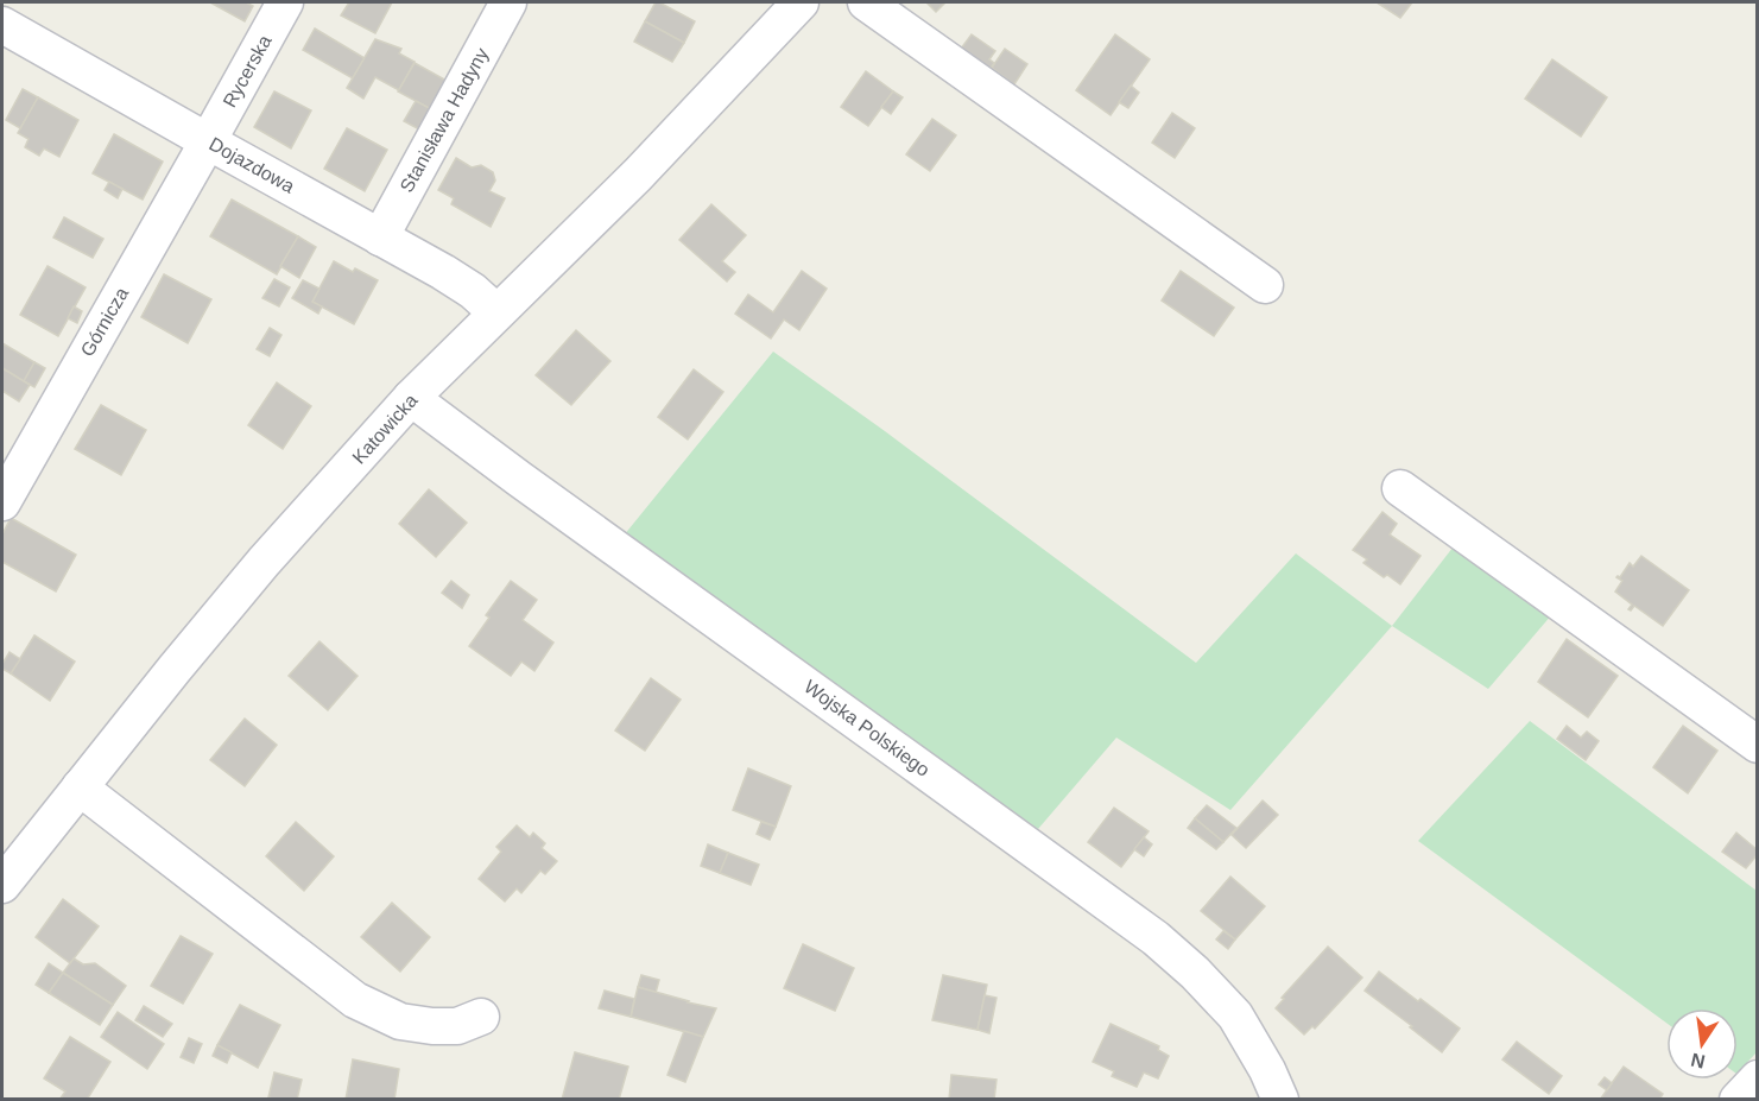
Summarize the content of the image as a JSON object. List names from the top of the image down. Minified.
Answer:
{"streets":{"street":["Rycerska","Stanisława Hadyny","Dojazdowa","Górnicza","Katowicka","Wojska Polskiego"]},"crossings":[["Rycerska","Dojazdowa"],["Rycerska","Górnicza"],["Stanisława Hadyny","Dojazdowa"],["Dojazdowa","Górnicza"],["Dojazdowa","Katowicka"],["Katowicka","Wojska Polskiego"]],"north":"bottom"}
